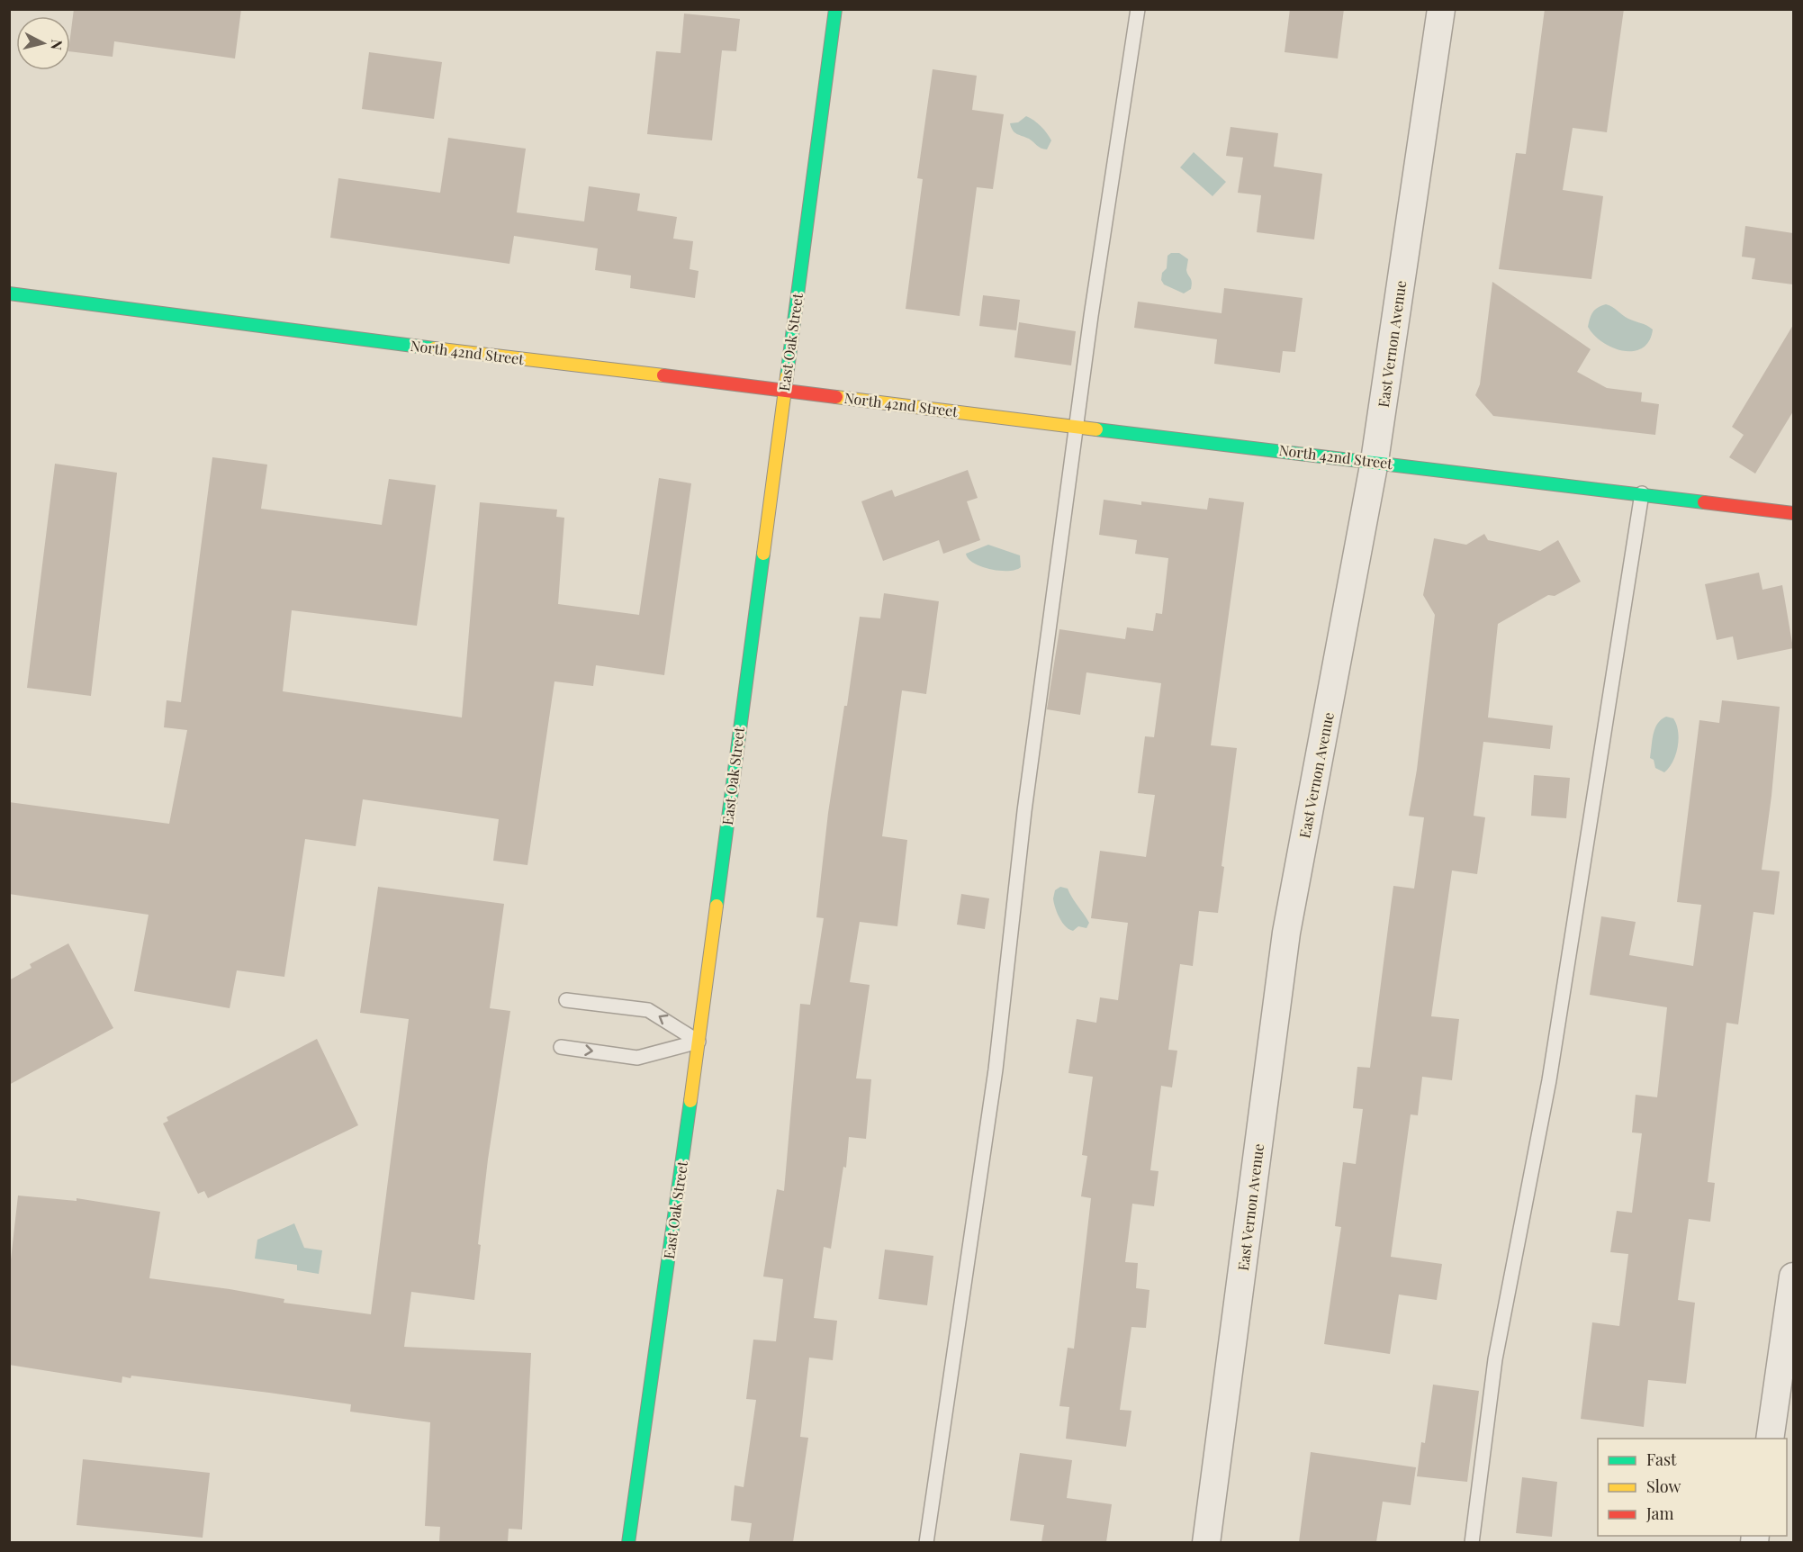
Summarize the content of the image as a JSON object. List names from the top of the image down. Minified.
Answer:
{"streets":{"street":["East Oak Street","East Vernon Avenue","North 42nd Street"]},"crossings":[["East Oak Street","North 42nd Street"],["East Vernon Avenue","North 42nd Street"]],"legend":["Fast","Slow","Jam"],"north":"right"}
